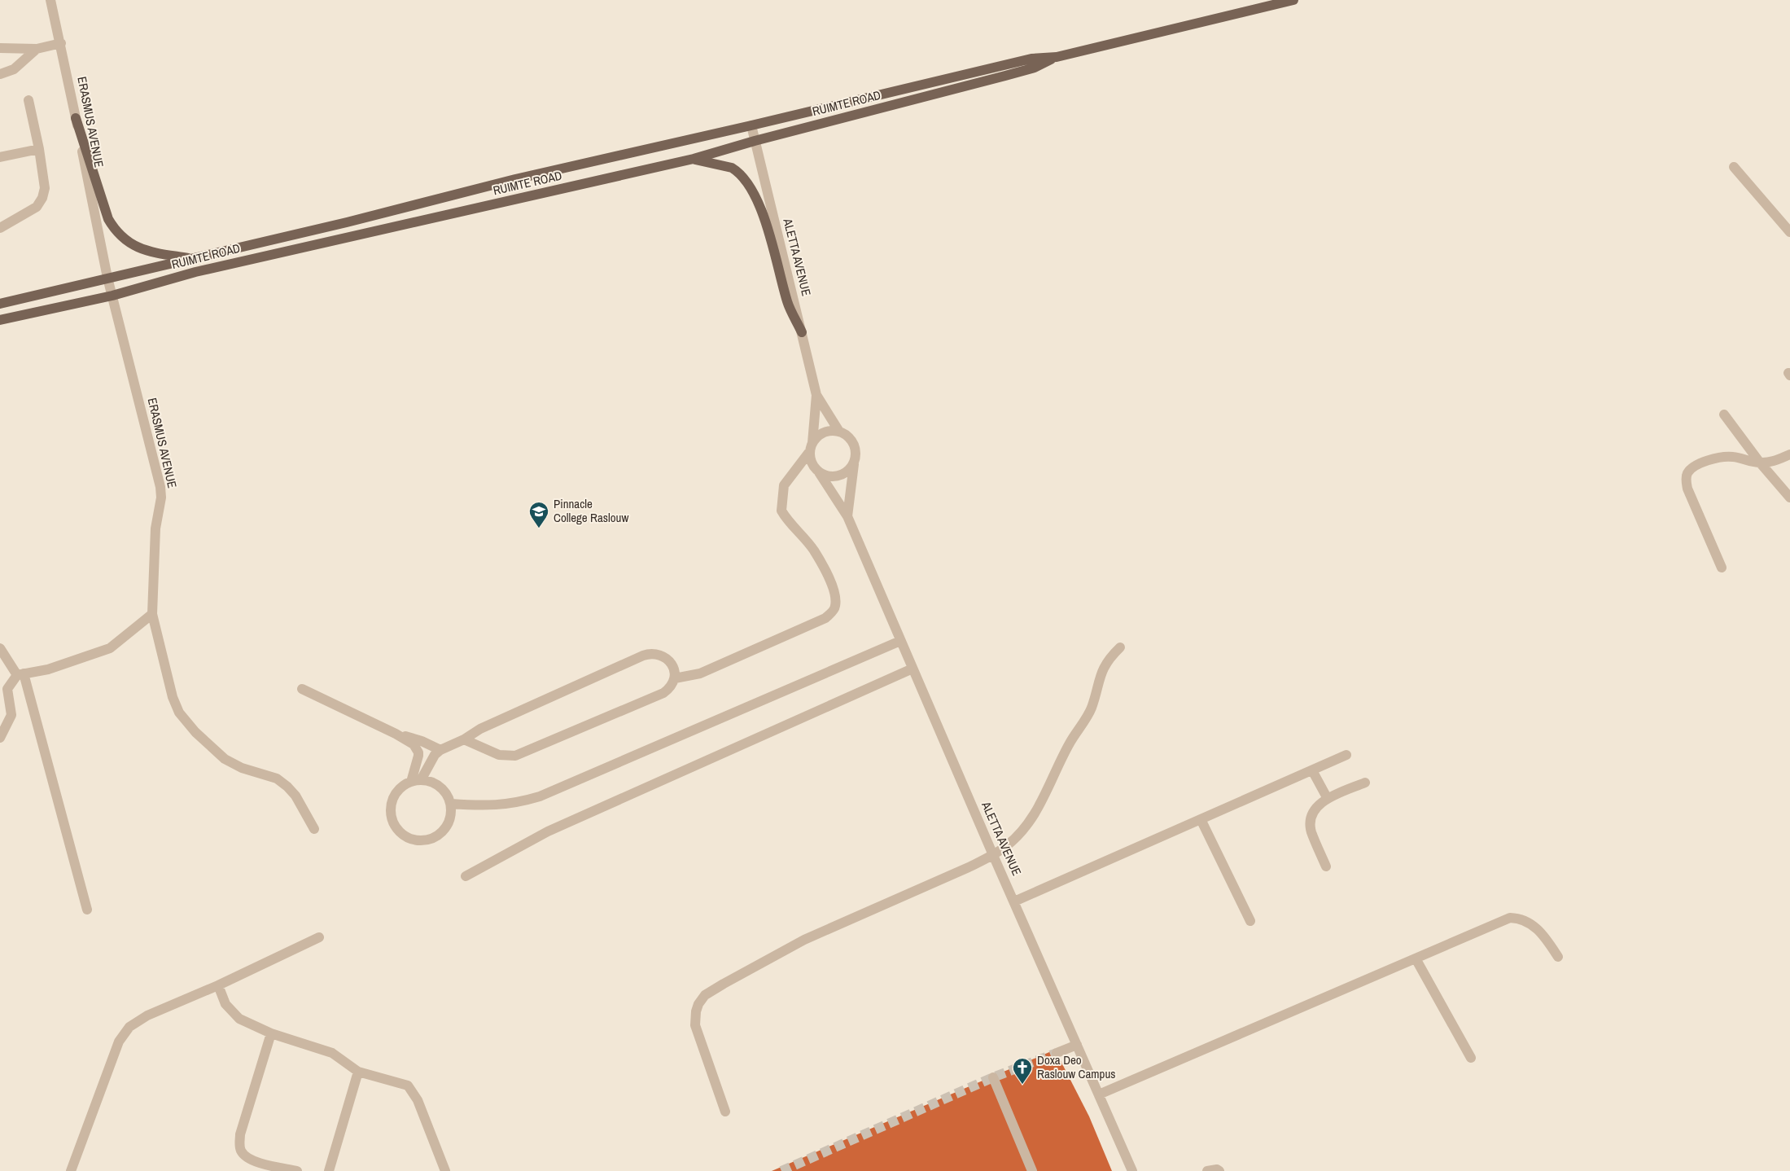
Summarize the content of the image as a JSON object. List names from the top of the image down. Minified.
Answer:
{"streets":{"main road":["RUIMTE ROAD"],"street":["ERASMUS AVENUE","ALETTA AVENUE"]},"crossings":[["RUIMTE ROAD","ERASMUS AVENUE"],["RUIMTE ROAD","ALETTA AVENUE"]],"places":{"school or university":["Pinnacle College Raslouw"],"church":["Doxa Deo Raslouw Campus"]}}
